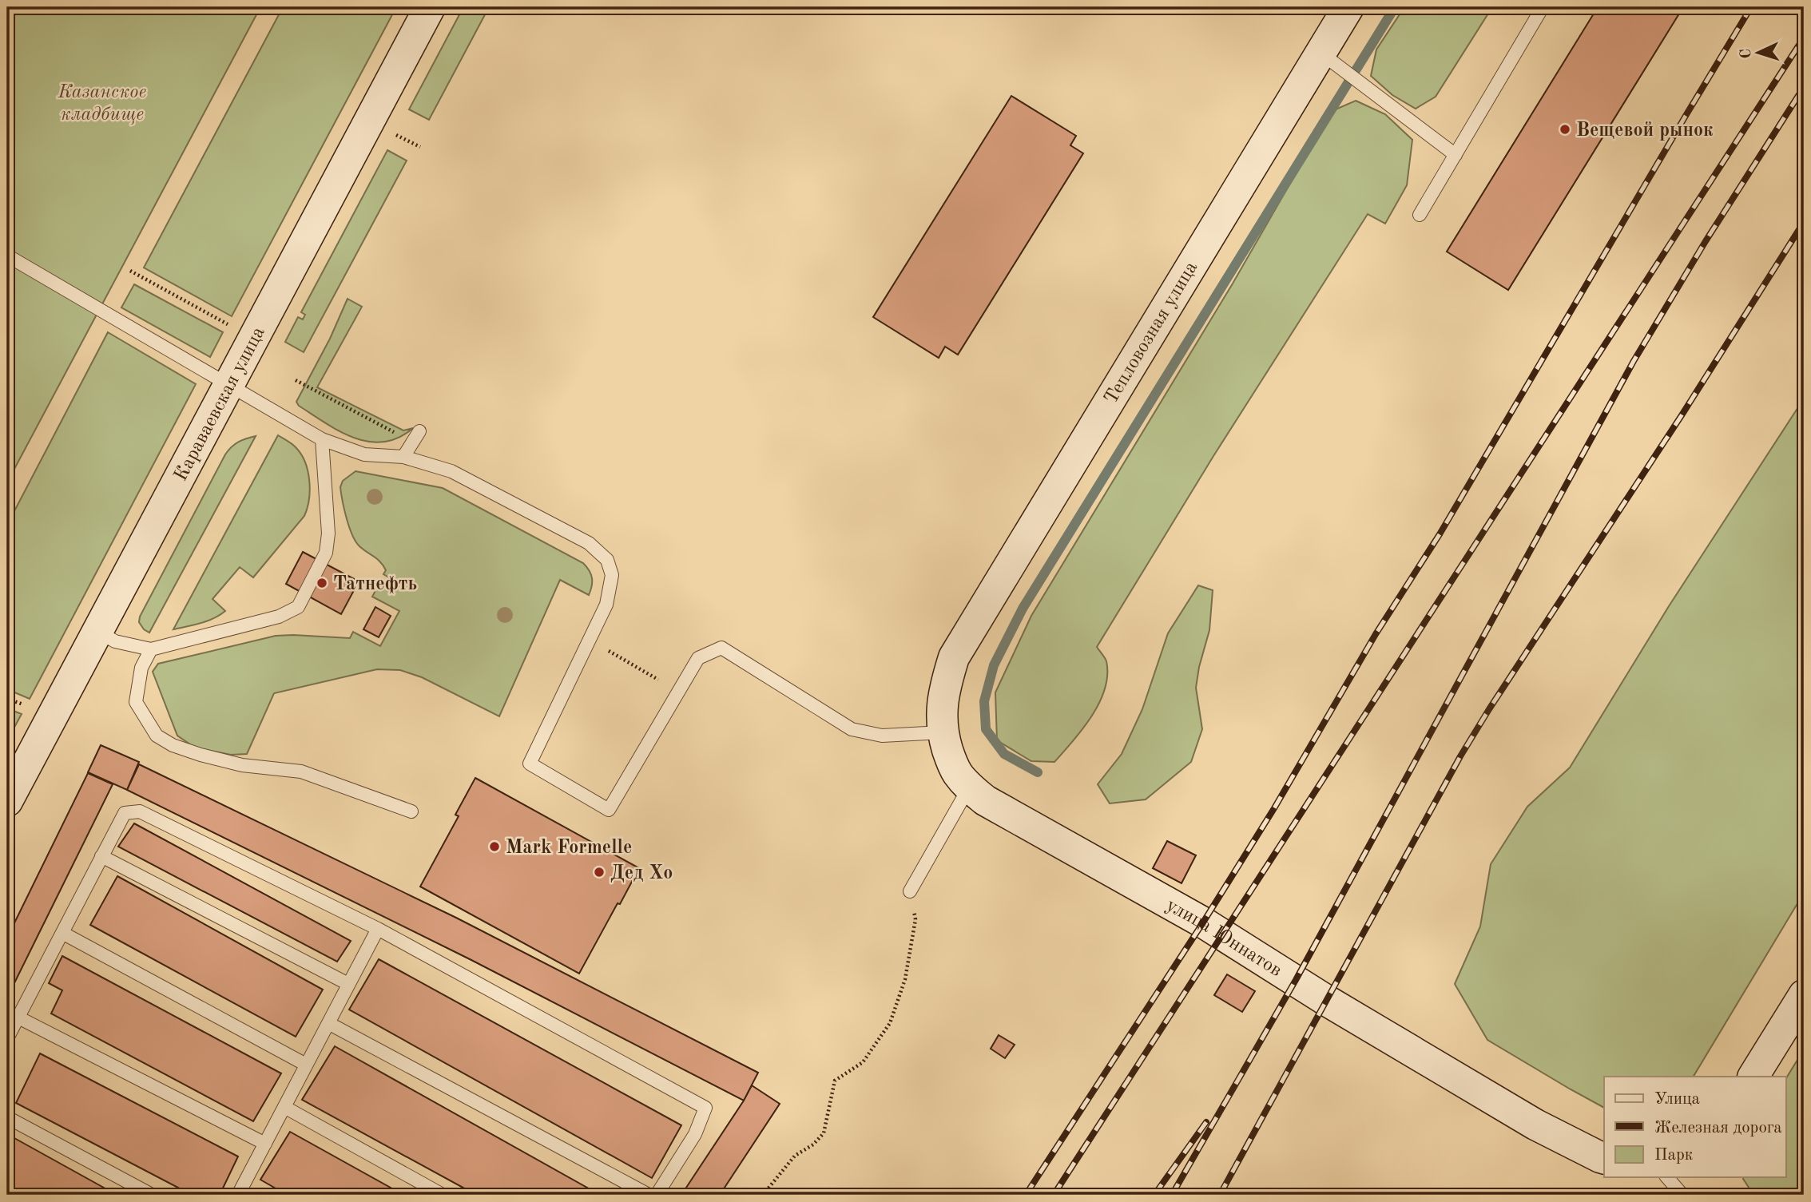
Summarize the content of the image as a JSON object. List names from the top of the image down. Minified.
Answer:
{"streets":{"street":["Тепловозная улица","Караваевская улица","улица Юннатов"]},"crossings":[["Тепловозная улица","улица Юннатов"]],"parks":["Казанское кладбище"],"places":["Вещевой рынок","Татнефть","Mark Formelle","Дед Хо"],"legend":["Улица","Железная дорога","Парк"],"north":"left"}
